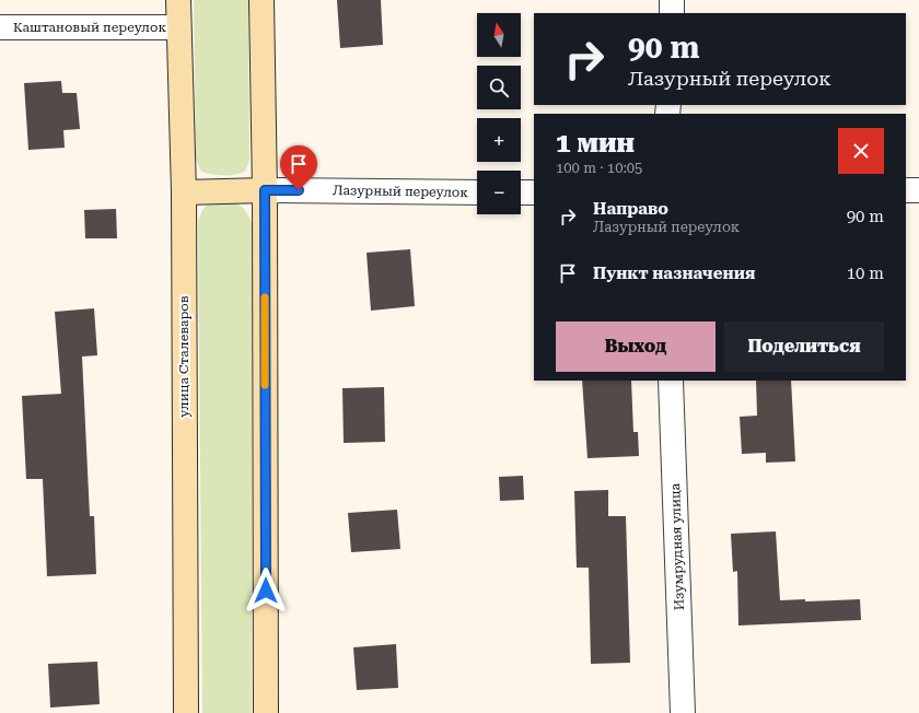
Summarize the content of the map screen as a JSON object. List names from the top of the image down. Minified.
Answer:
{"streets":{"main road":["улица Сталеваров"],"street":["Каштановый переулок","Лазурный переулок","Изумрудная улица"]},"crossings":[["Каштановый переулок","улица Сталеваров"]],"north":"top","page":{"map_buttons":["+","−"],"turn":["90 m","Лазурный переулок"],"heading":["1 мин","100 m · 10:05"],"list":[{"name":"Направо","note":"Лазурный переулок","value":"90 m"},{"name":"Пункт назначения","value":"10 m"}],"buttons":["Выход","Поделиться"]}}
